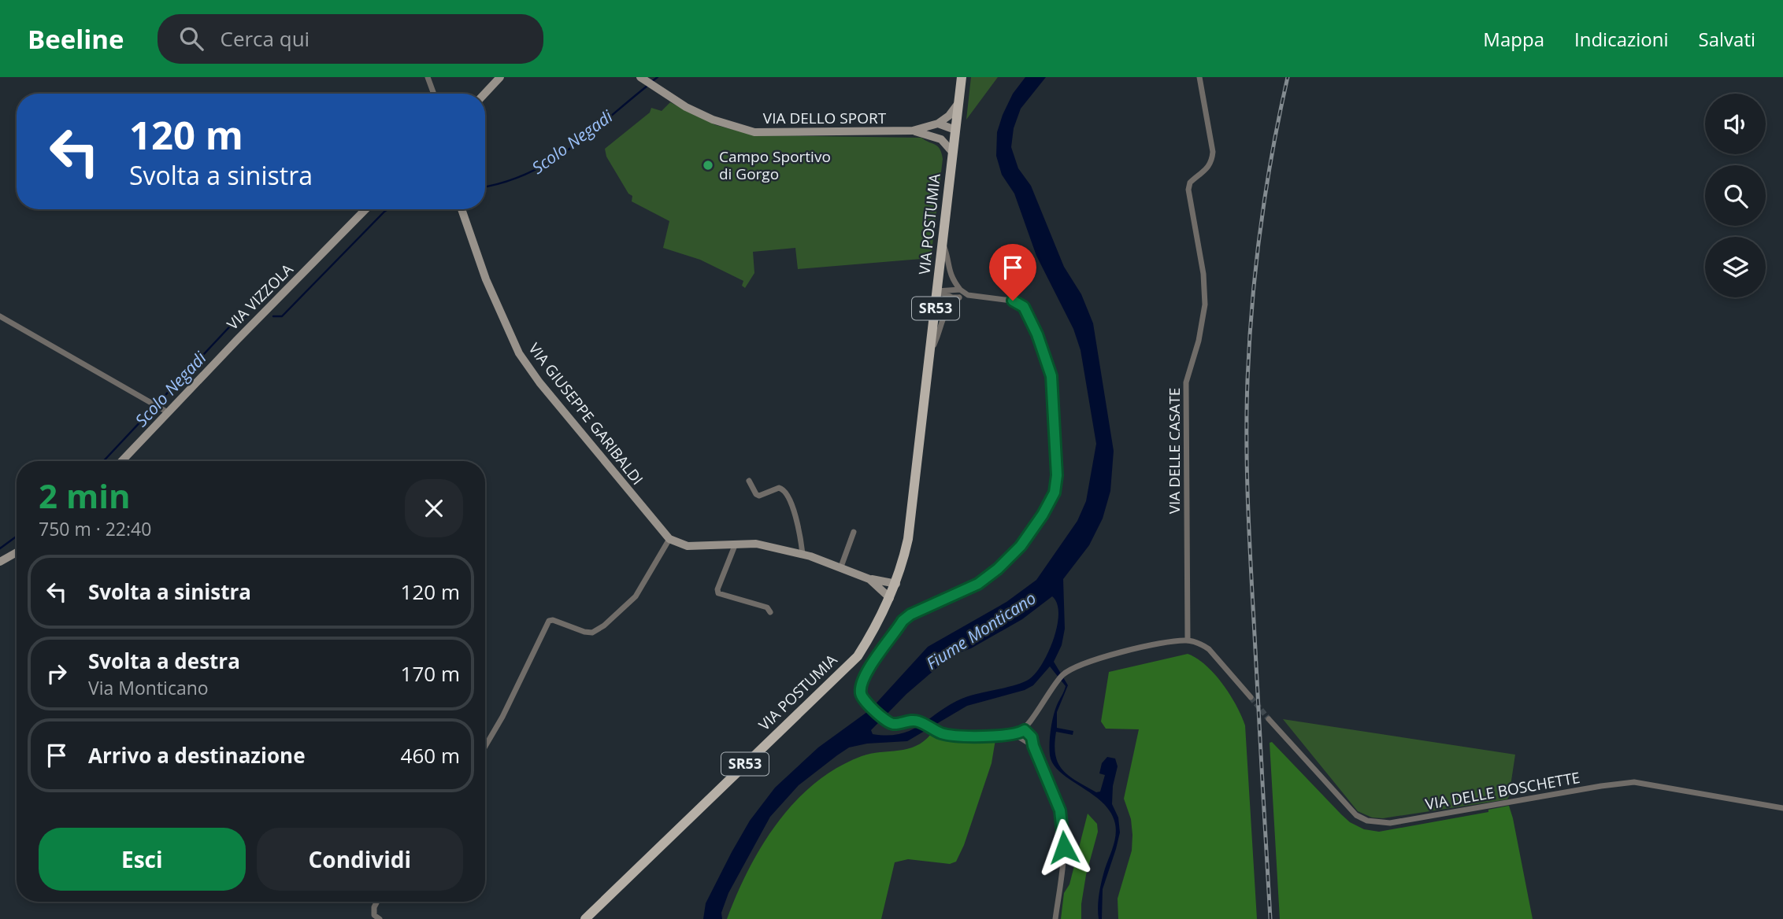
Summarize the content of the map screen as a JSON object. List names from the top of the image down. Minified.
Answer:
{"streets":{"main road":["VIA POSTUMIA","SR53"],"street":["VIA DELLO SPORT","VIA VIZZOLA","VIA GIUSEPPE GARIBALDI","VIA DELLE CASATE","VIA DELLE BOSCHETTE"]},"water":["Scolo Negadi","Fiume Monticano"],"places":["Campo Sportivo di Gorgo"],"page":{"header":"Beeline","search":"Cerca qui","nav":["Mappa","Indicazioni","Salvati"],"turn":["120 m","Svolta a sinistra"],"heading":["2 min","750 m · 22:40"],"list":[{"name":"Svolta a sinistra","value":"120 m"},{"name":"Svolta a destra","note":"Via Monticano","value":"170 m"},{"name":"Arrivo a destinazione","value":"460 m"}],"buttons":["Esci","Condividi"]}}
